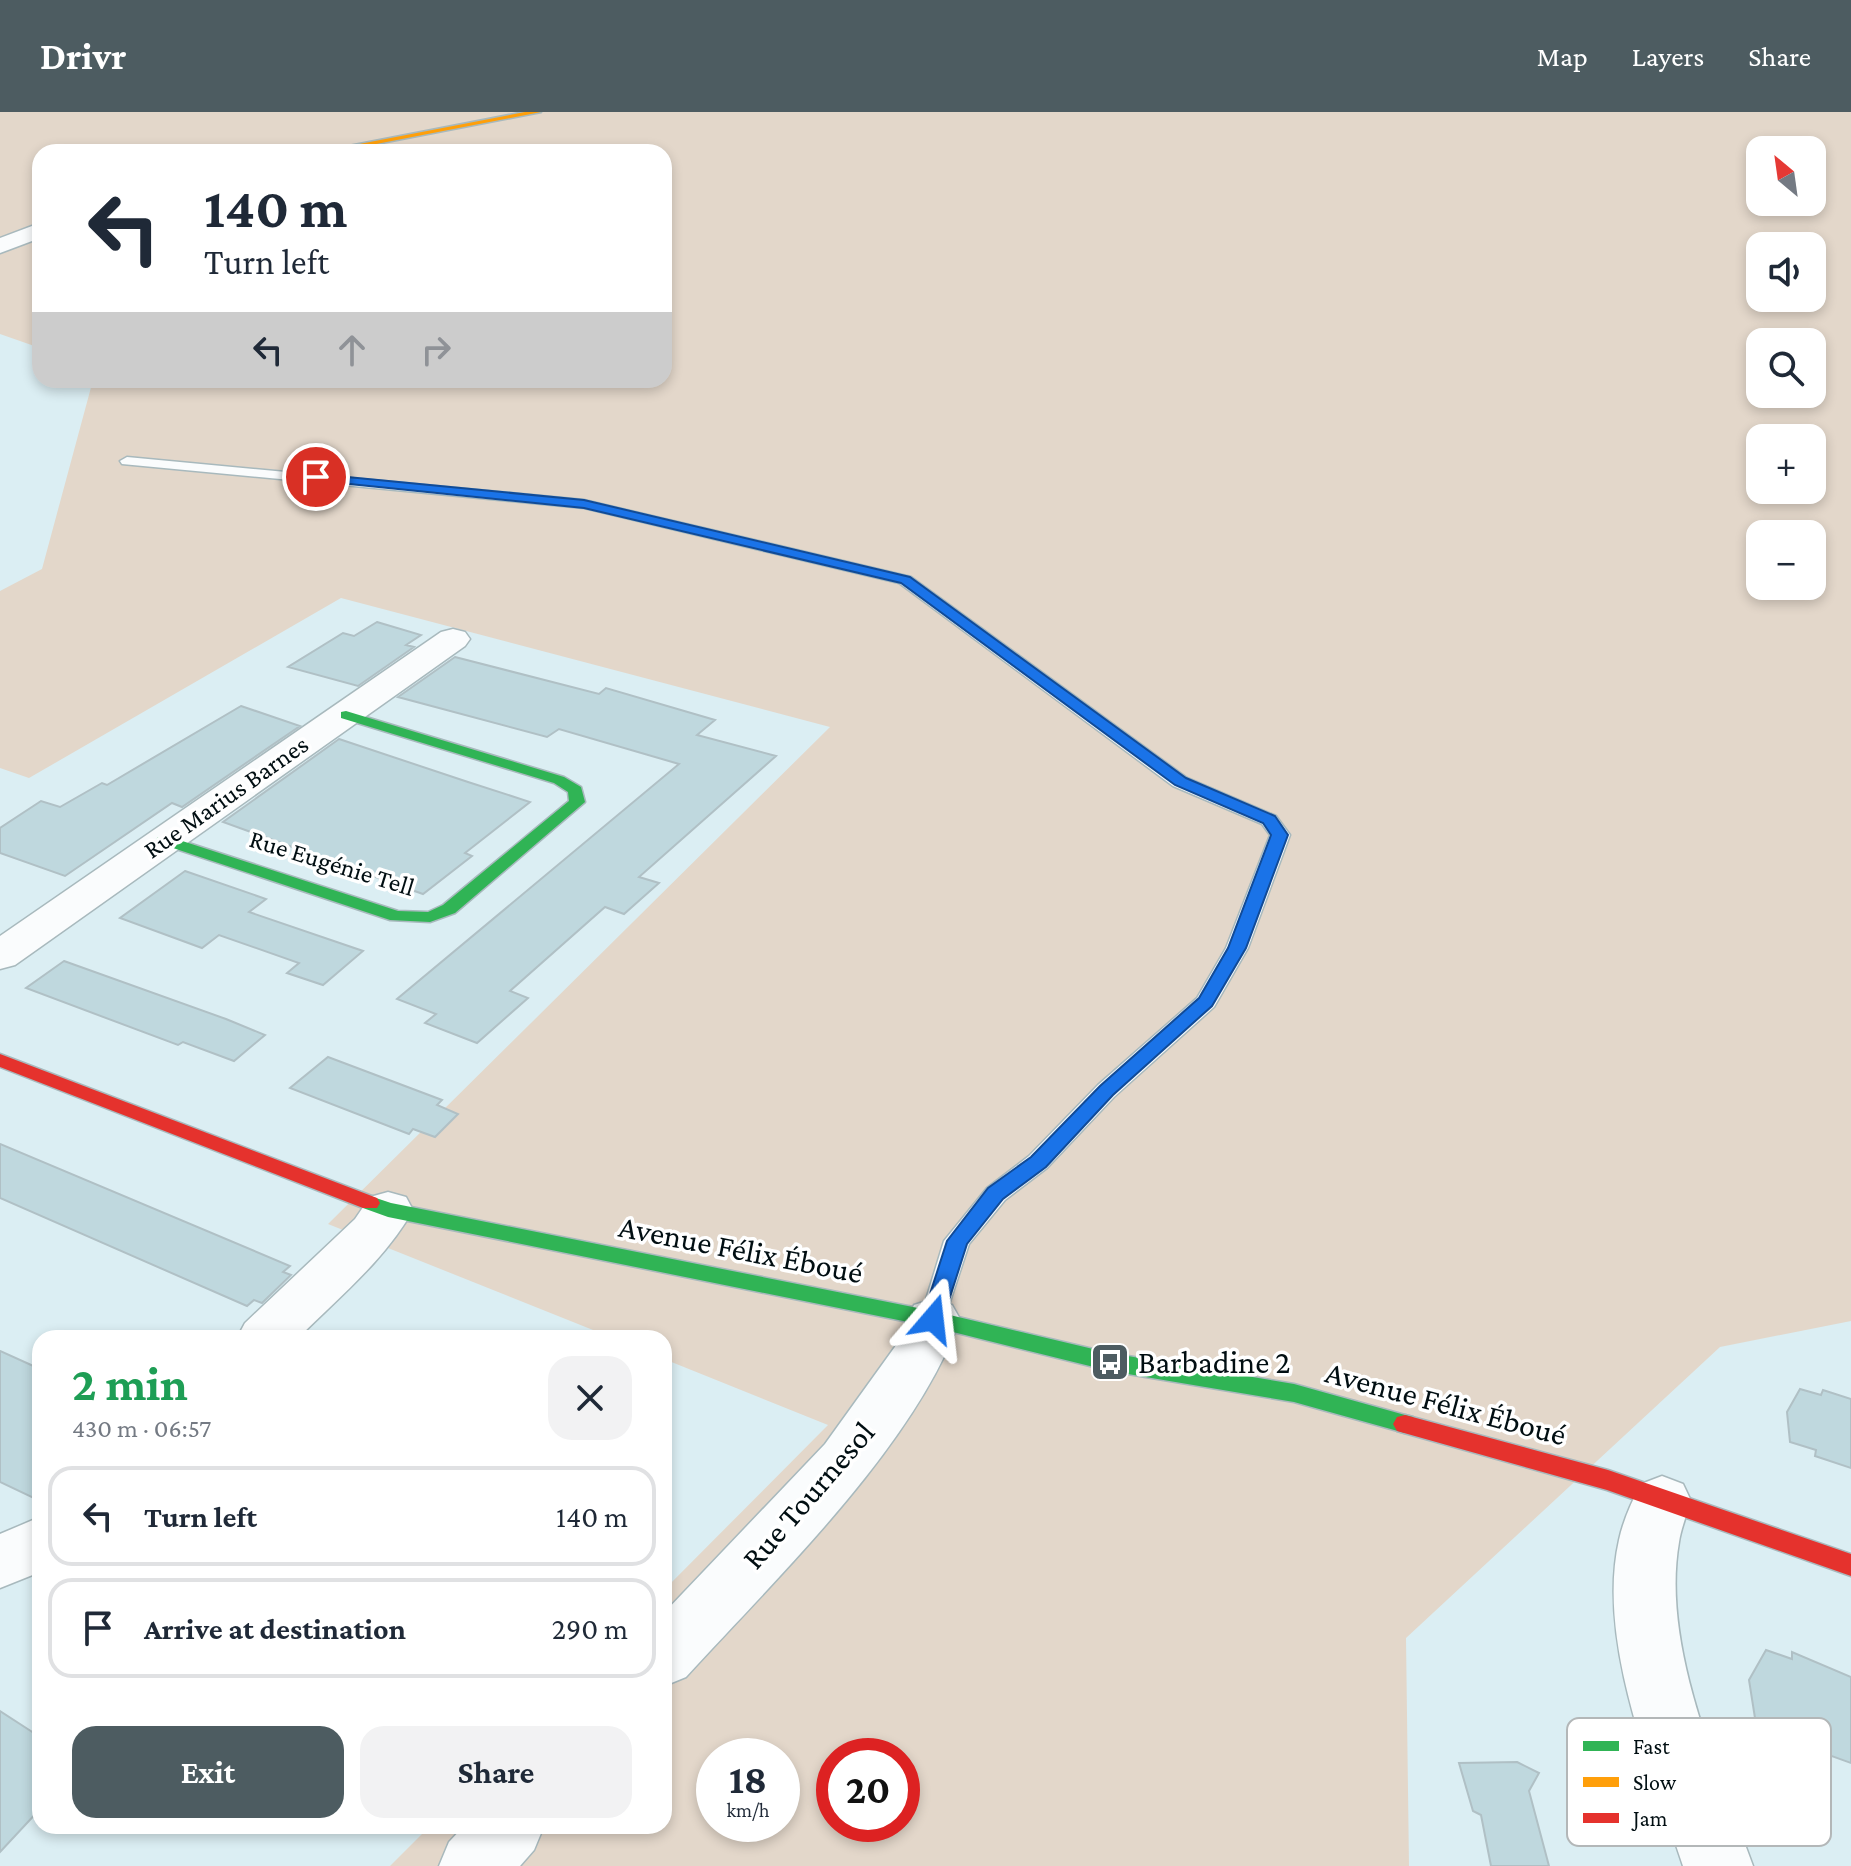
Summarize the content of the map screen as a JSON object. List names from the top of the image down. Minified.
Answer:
{"streets":{"street":["Rue Marius Barnes","Rue Eugénie Tell","Avenue Félix Éboué","Rue Tournesol"]},"crossings":[["Rue Marius Barnes","Rue Eugénie Tell"],["Avenue Félix Éboué","Rue Tournesol"]],"places":{"bus stop":["Barbadine 2"]},"legend":["Fast","Slow","Jam"],"north":"top left","page":{"header":"Drivr","nav":["Map","Layers","Share"],"map_buttons":["+","−"],"turn":["140 m","Turn left"],"heading":["2 min","430 m · 06:57"],"list":[{"name":"Turn left","value":"140 m"},{"name":"Arrive at destination","value":"290 m"}],"buttons":["Exit","Share"],"speed":"18 km/h","limit":"20"}}
